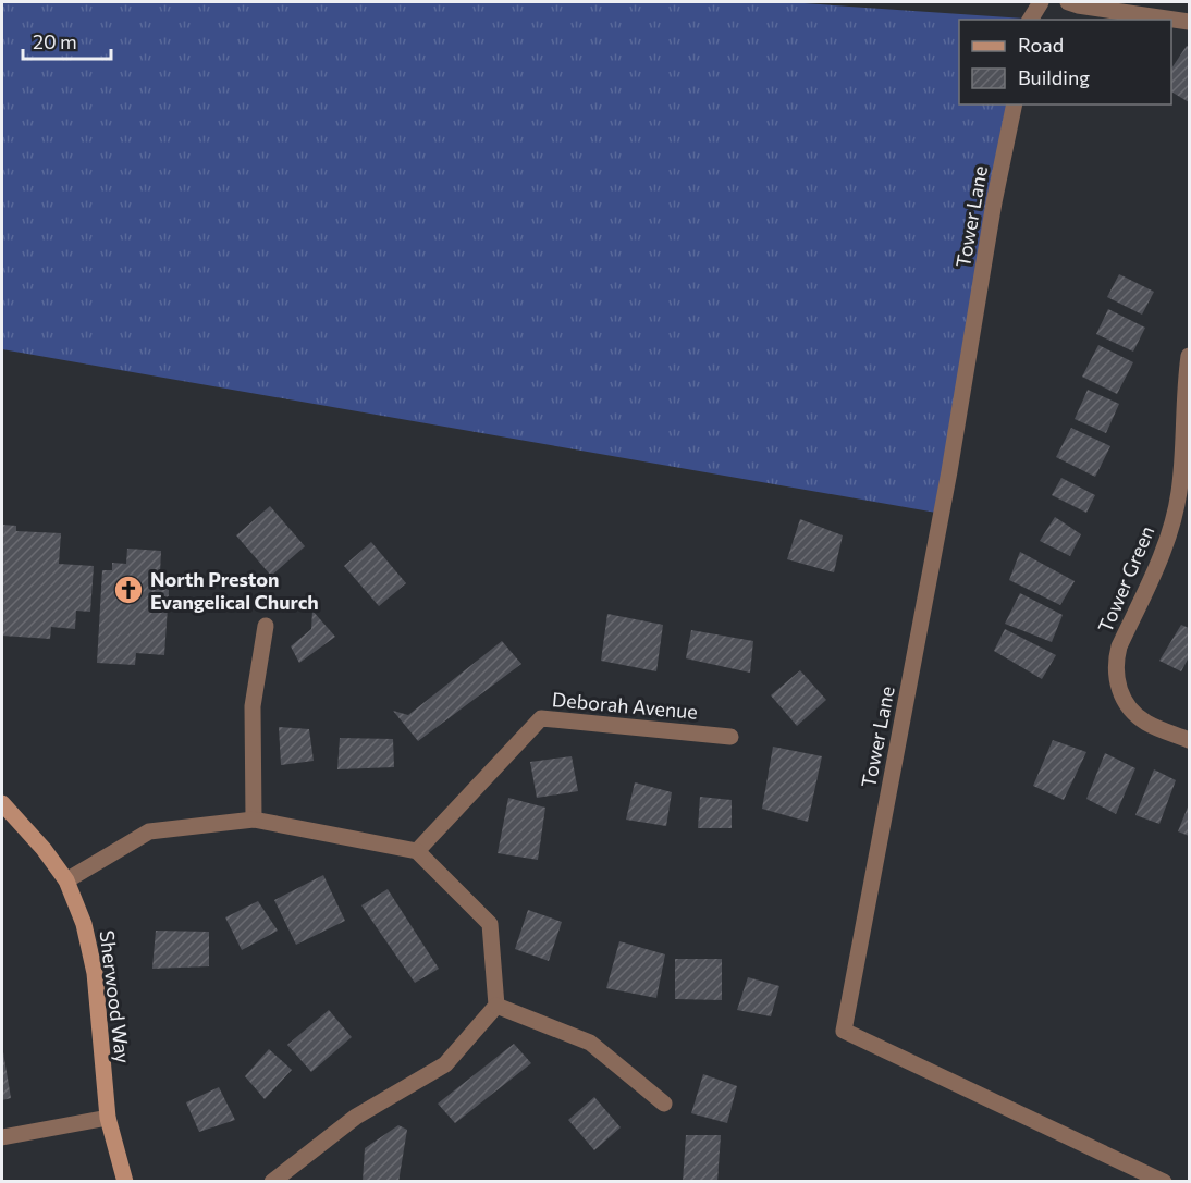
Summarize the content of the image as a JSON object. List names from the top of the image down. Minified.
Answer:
{"streets":{"street":["Tower Lane","Tower Green","Deborah Avenue","Sherwood Way"]},"places":{"church":["North Preston Evangelical Church"]},"legend":["Road","Building"],"scale_bar":"20 m"}
